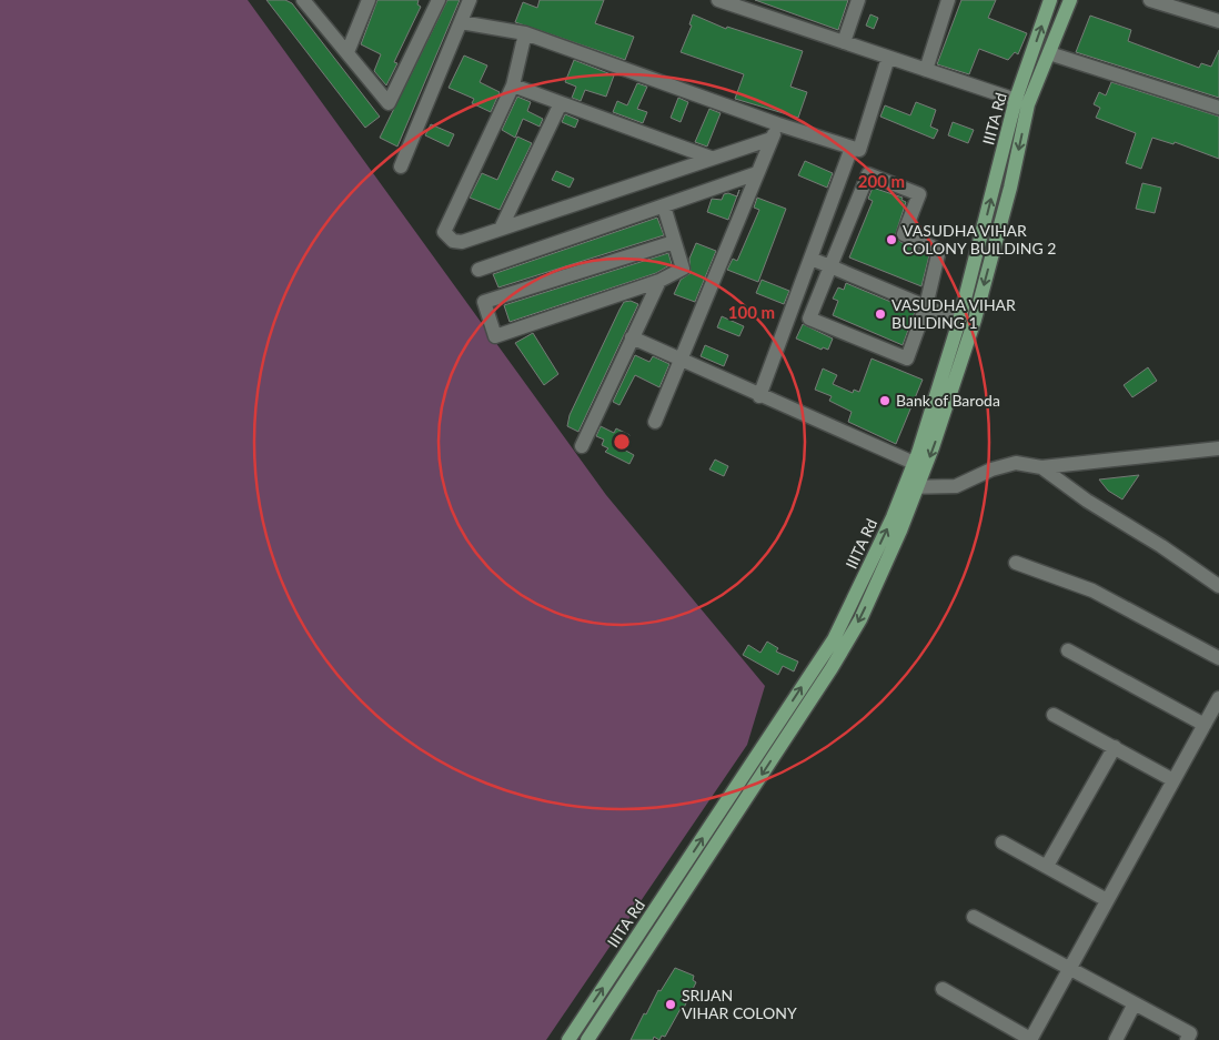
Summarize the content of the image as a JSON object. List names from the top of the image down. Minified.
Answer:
{"streets":{"main road":["IIITA Rd"]},"places":["VASUDHA VIHAR COLONY BUILDING 2","VASUDHA VIHAR BUILDING 1","Bank of Baroda","SRIJAN VIHAR COLONY"],"rings":["200 m","100 m"]}
